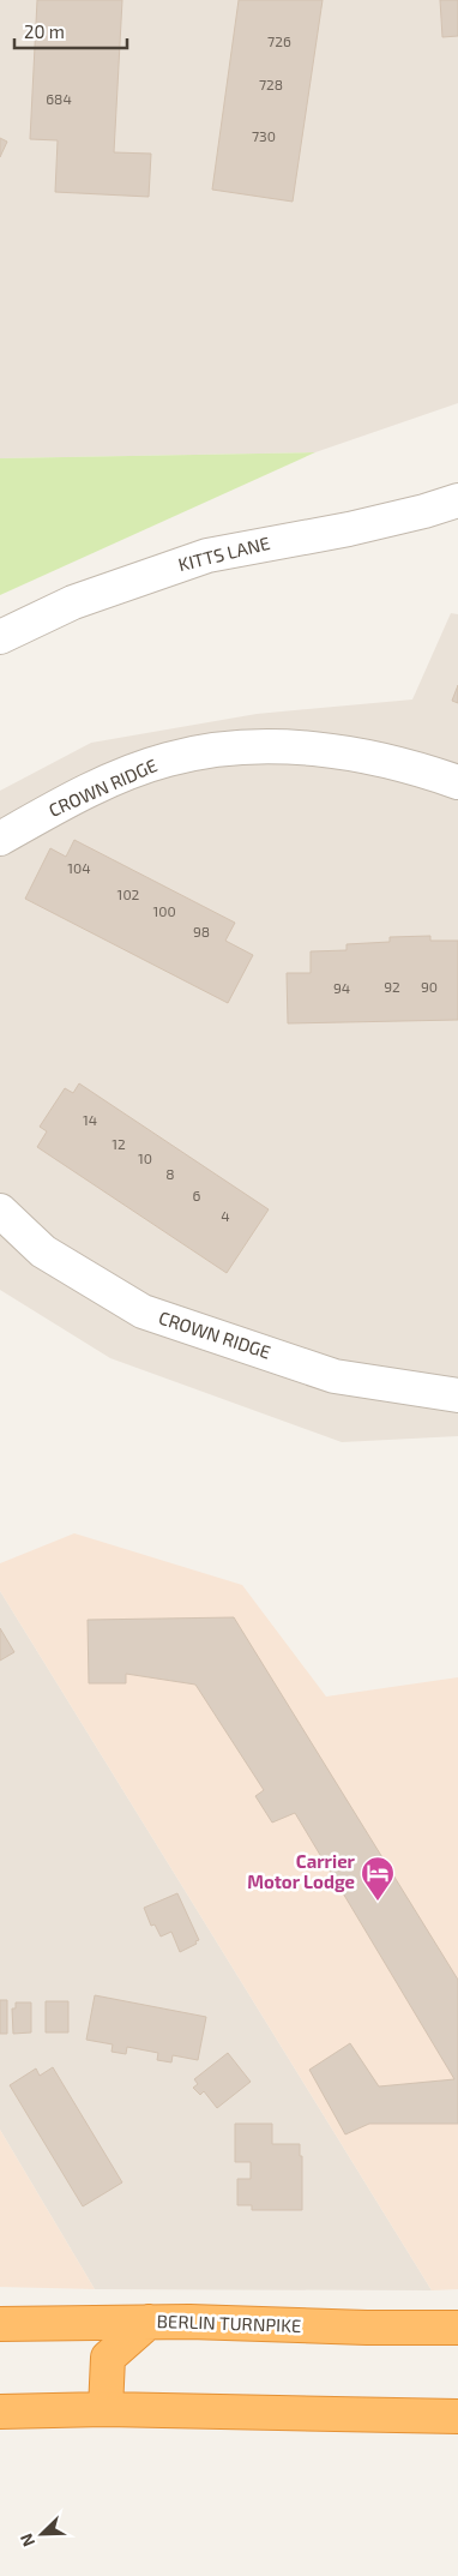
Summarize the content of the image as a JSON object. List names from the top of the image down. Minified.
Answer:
{"streets":{"highway":["BERLIN TURNPIKE"],"street":["KITTS LANE","CROWN RIDGE"]},"places":{"hotel":["Carrier Motor Lodge"]},"house_numbers":["726","728","684","730","104","102","100","98","92","90","94","14","12","10","8","6","4"],"scale_bar":"20 m","north":"bottom left"}
